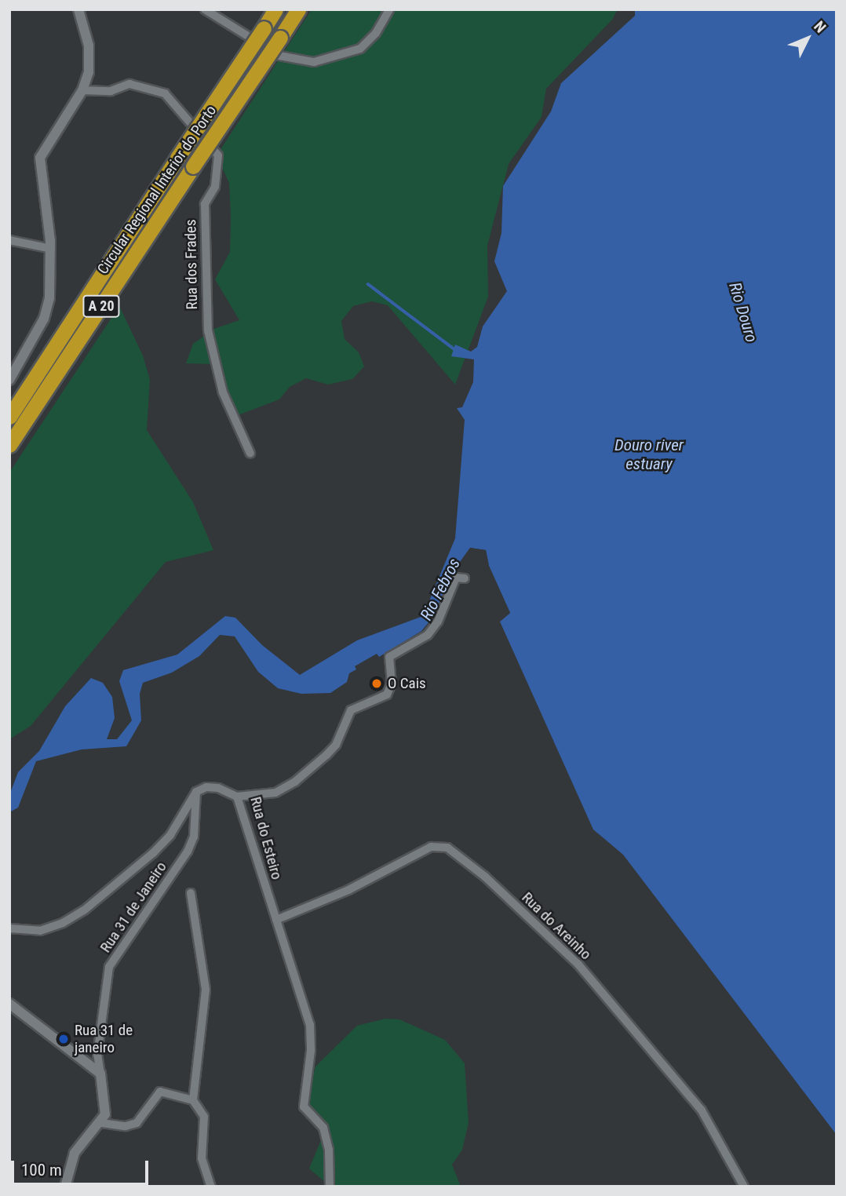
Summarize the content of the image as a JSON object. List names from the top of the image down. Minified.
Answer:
{"streets":{"highway":["Circular Regional Interior do Porto","A 20"],"street":["Rua dos Frades","Rua do Esteiro","Rua 31 de Janeiro","Rua do Areinho"]},"crossings":[["Rua do Esteiro","Rua do Areinho"]],"water":["Rio Douro","Douro river estuary","Rio Febros"],"places":["O Cais","Rua 31 de janeiro"],"scale_bar":"100 m","north":"top right"}
